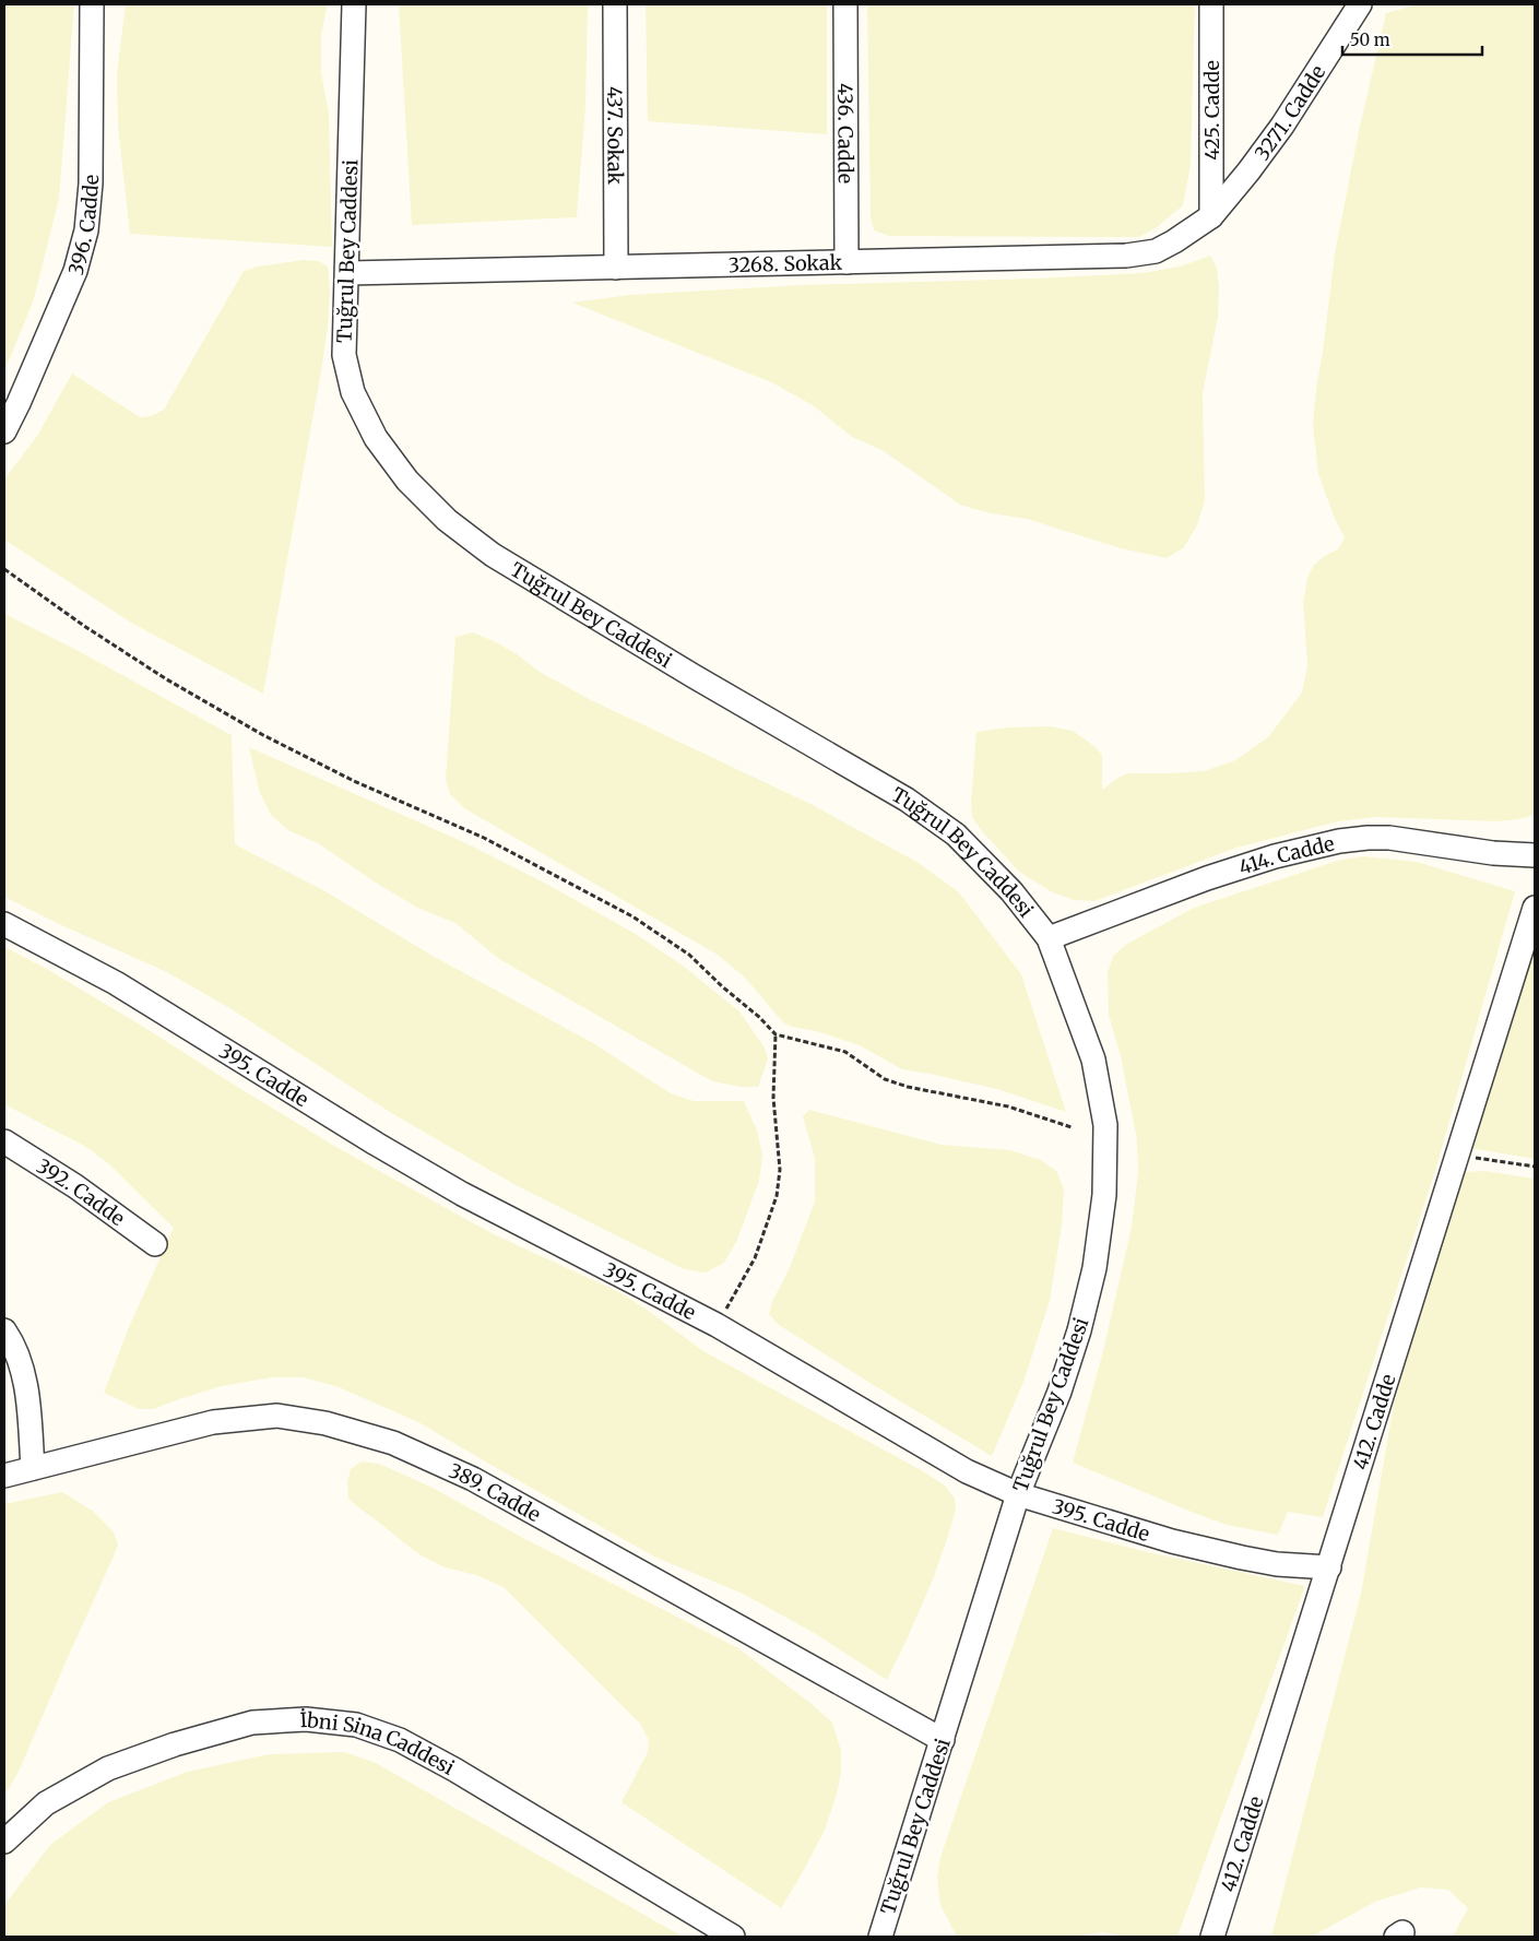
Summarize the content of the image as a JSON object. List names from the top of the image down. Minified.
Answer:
{"streets":{"street":["425. Cadde","3271. Cadde","436. Cadde","437. Sokak","396. Cadde","Tuğrul Bey Caddesi","3268. Sokak","414. Cadde","395. Cadde","392. Cadde","412. Cadde","389. Cadde","İbni Sina Caddesi"]},"crossings":[["425. Cadde","3271. Cadde"],["425. Cadde","3268. Sokak"],["3271. Cadde","3268. Sokak"],["436. Cadde","3268. Sokak"],["437. Sokak","3268. Sokak"],["Tuğrul Bey Caddesi","3268. Sokak"],["Tuğrul Bey Caddesi","414. Cadde"],["Tuğrul Bey Caddesi","395. Cadde"],["Tuğrul Bey Caddesi","389. Cadde"],["395. Cadde","412. Cadde"]],"scale_bar":"50 m"}
